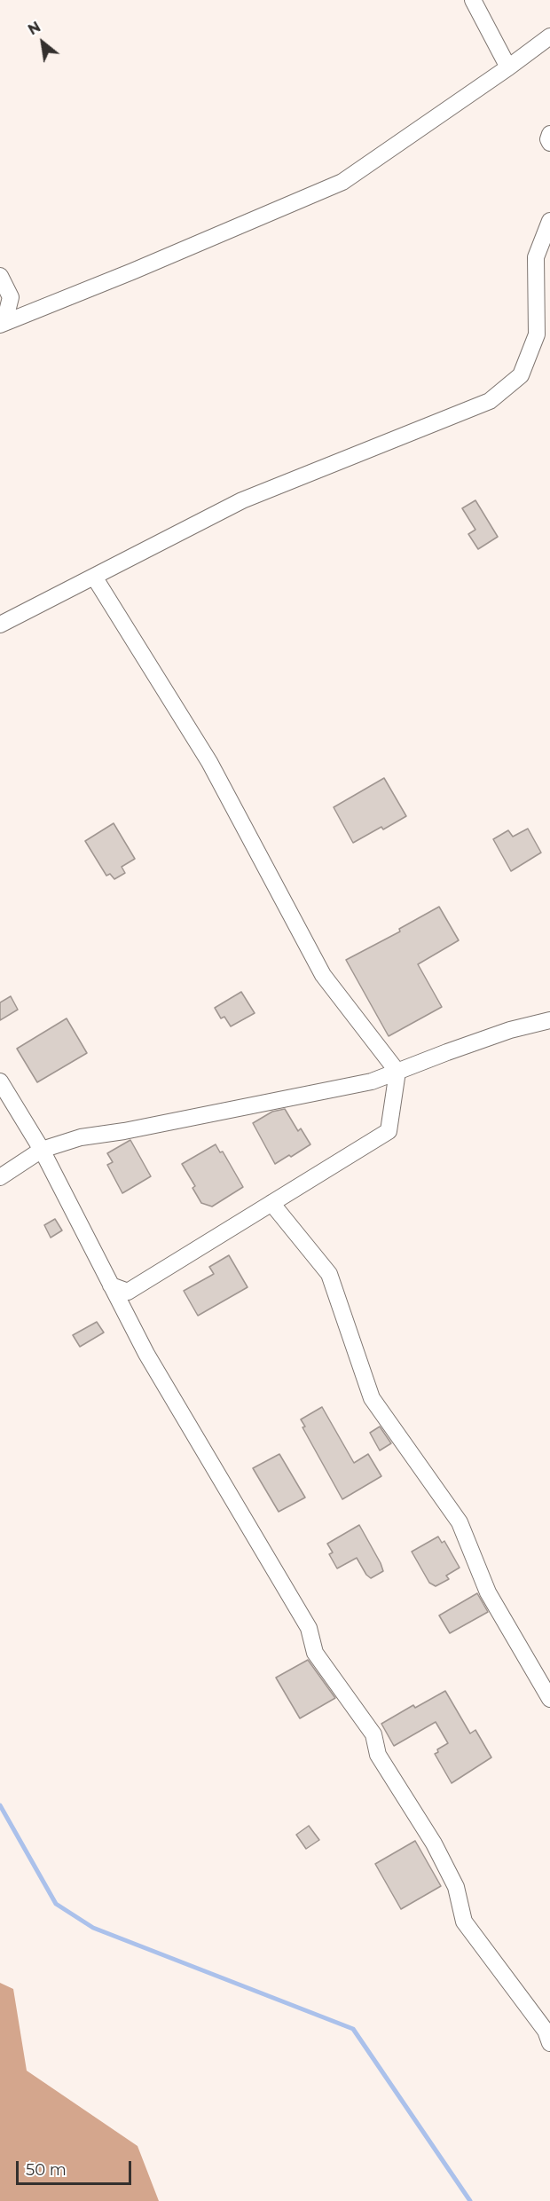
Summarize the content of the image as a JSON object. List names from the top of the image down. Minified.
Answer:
{"scale_bar":"50 m","north":"top left"}
